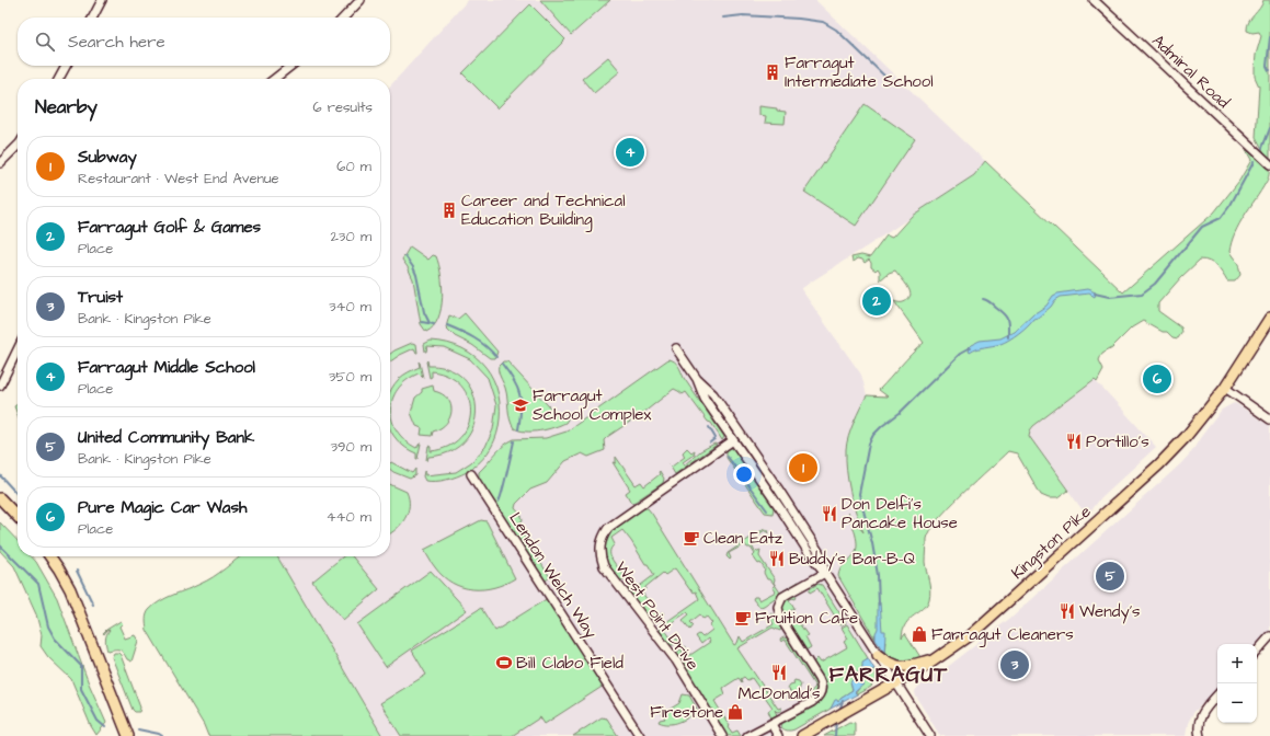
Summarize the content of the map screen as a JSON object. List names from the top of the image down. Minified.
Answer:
{"streets":{"main road":["Kingston Pike"],"street":["Admiral Road","Lendon Welch Way","West Point Drive"]},"districts":["FARRAGUT"],"places":{"building":["Farragut Intermediate School","Career and Technical Education Building"],"school or university":["Farragut School Complex"],"restaurant":["Portillo's","Don Delfi's Pancake House","Buddy's Bar-B-Q","Wendy's","McDonald's"],"cafe":["Clean Eatz","Fruition Cafe"],"shop":["Farragut Cleaners","Firestone"],"sports":["Bill Clabo Field"]},"page":{"search":"Search here","heading":["Nearby","6 results"],"pins":["4","2","6","1","5","3"],"list":[{"mark":"1","name":"Subway","note":"Restaurant · West End Avenue","value":"60 m"},{"mark":"2","name":"Farragut Golf & Games","note":"Place","value":"230 m"},{"mark":"3","name":"Truist","note":"Bank · Kingston Pike","value":"340 m"},{"mark":"4","name":"Farragut Middle School","note":"Place","value":"350 m"},{"mark":"5","name":"United Community Bank","note":"Bank · Kingston Pike","value":"390 m"},{"mark":"6","name":"Pure Magic Car Wash","note":"Place","value":"440 m"}],"map_buttons":["+","−"]}}
